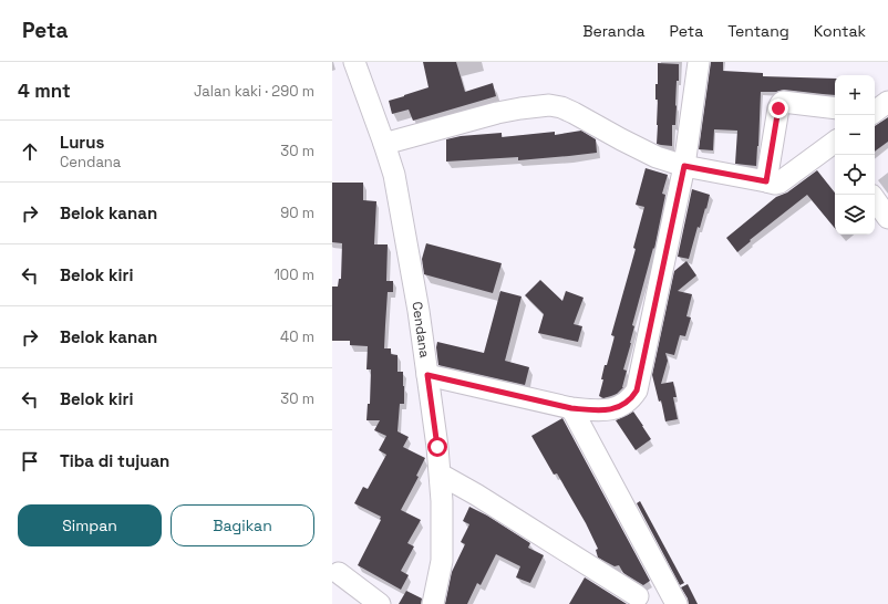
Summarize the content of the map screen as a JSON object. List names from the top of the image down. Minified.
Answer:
{"streets":{"street":["Cendana"]},"page":{"header":"Peta","nav":["Beranda","Peta","Tentang","Kontak"],"heading":["4 mnt","Jalan kaki · 290 m"],"map_buttons":["+","−"],"list":[["Lurus","Cendana","30 m"],["Belok kanan","90 m"],["Belok kiri","100 m"],["Belok kanan","40 m"],["Belok kiri","30 m"],"Tiba di tujuan"],"buttons":["Simpan","Bagikan"]}}
